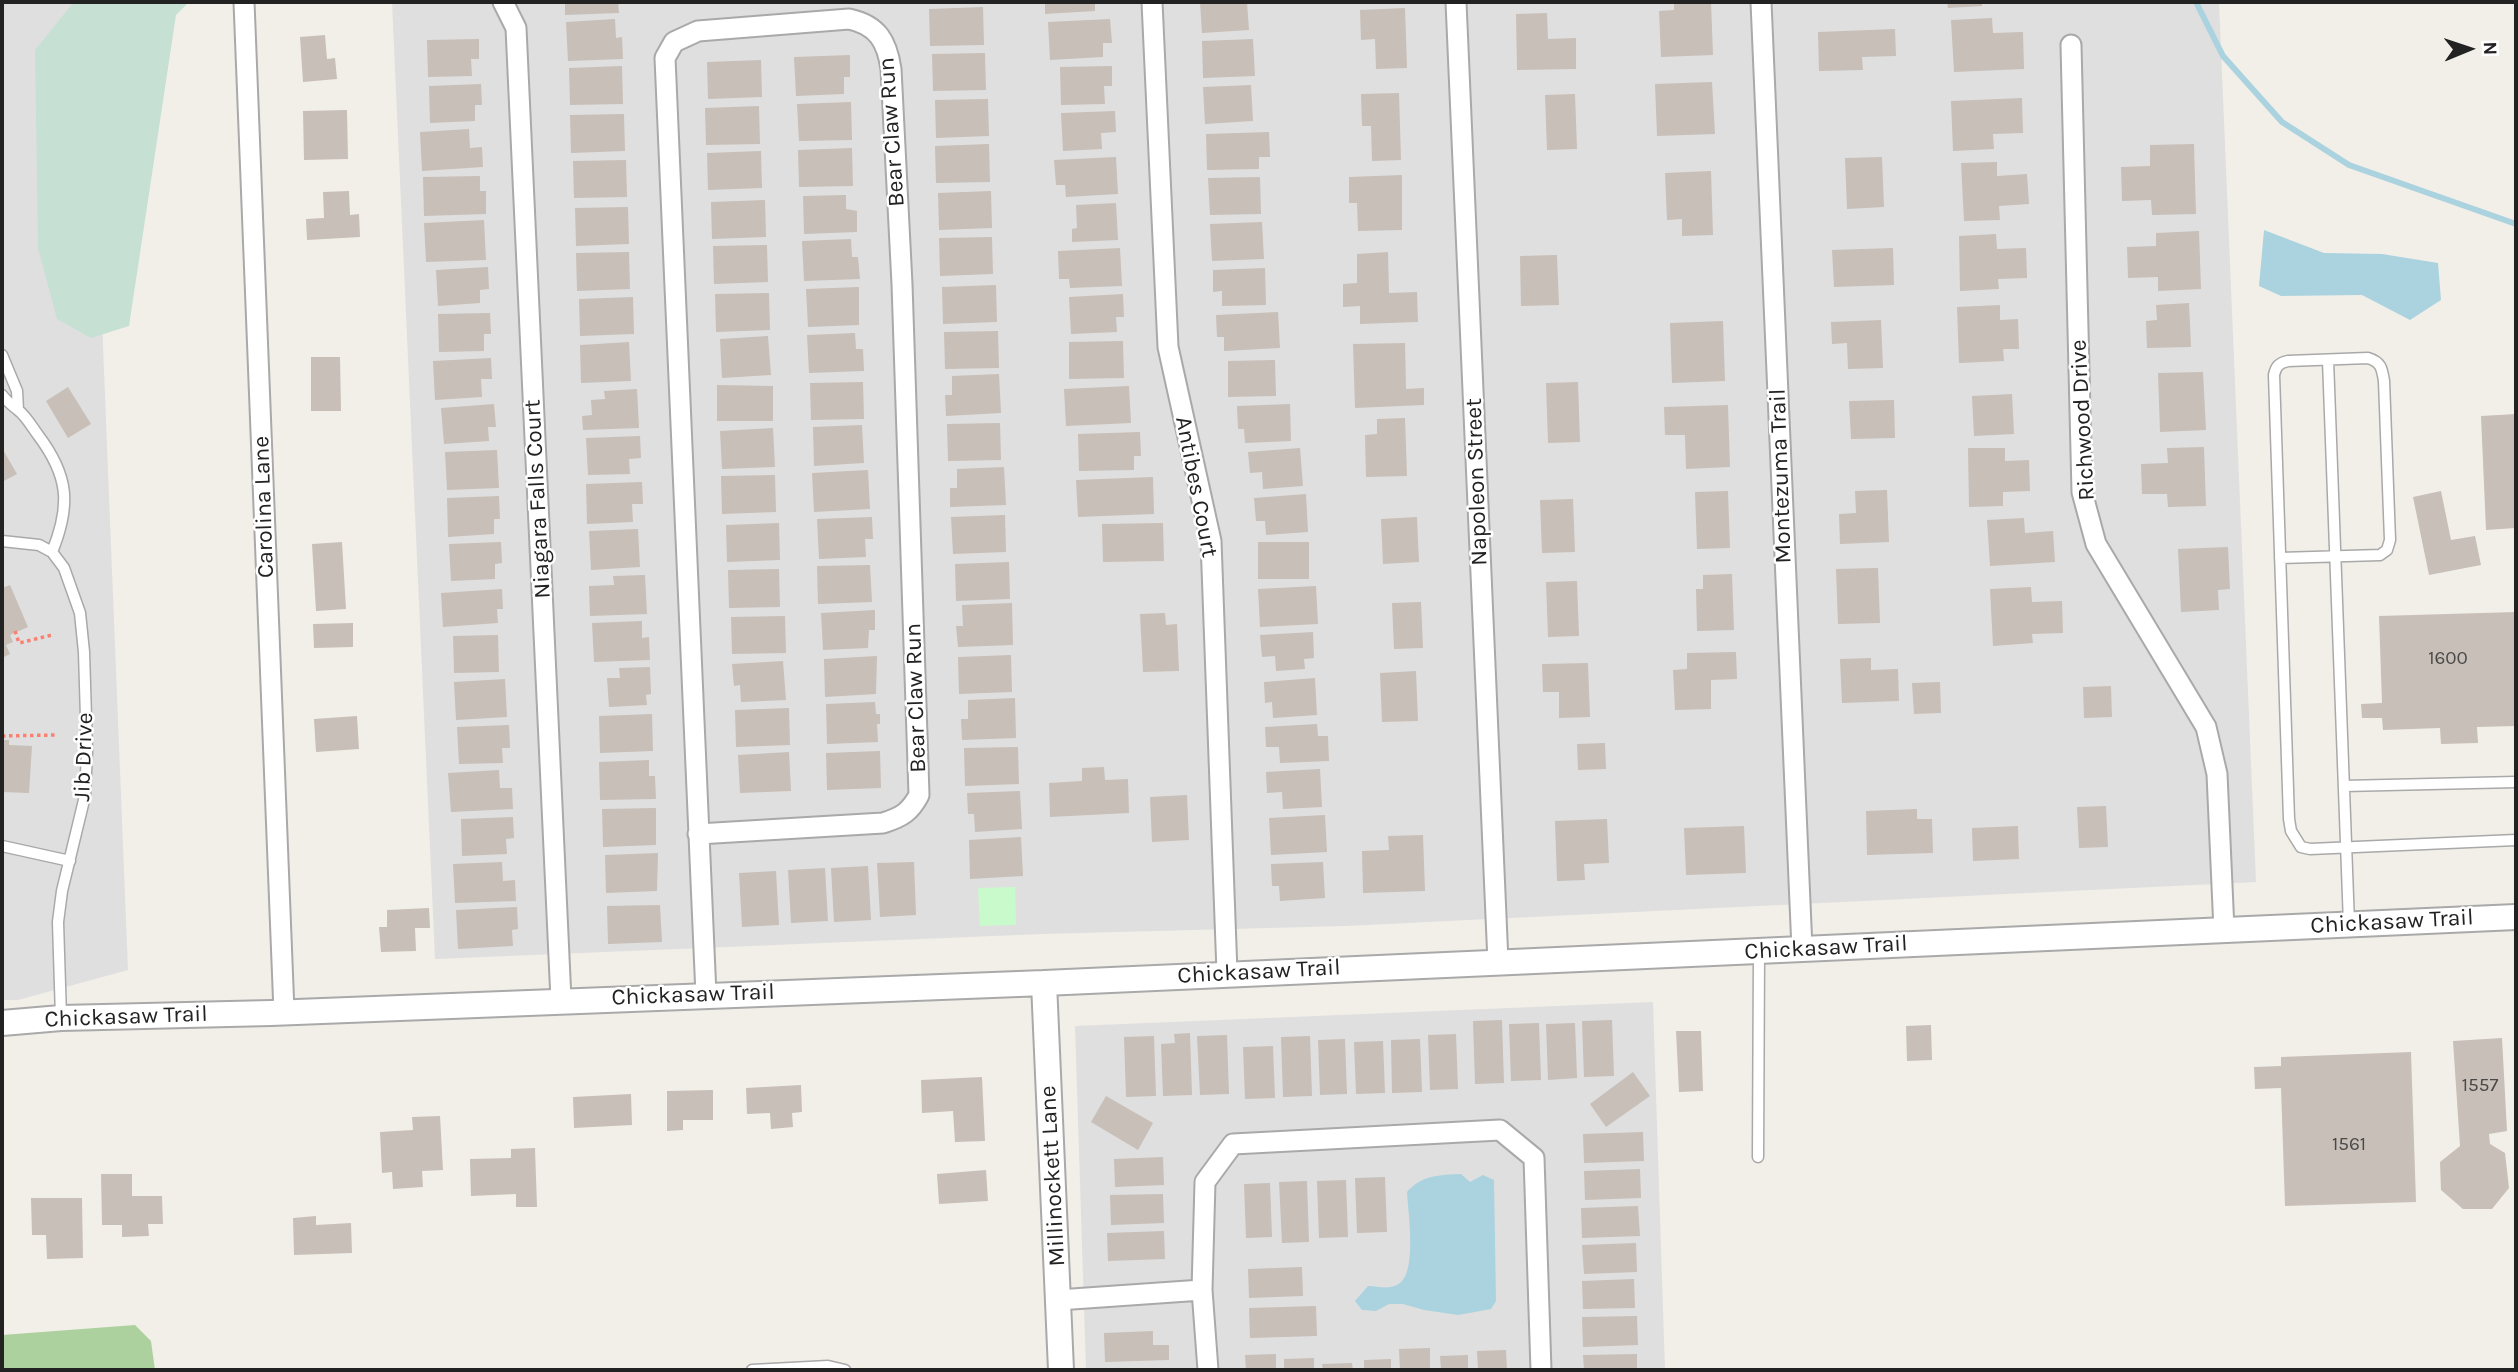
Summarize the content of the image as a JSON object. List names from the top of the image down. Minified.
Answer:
{"streets":{"street":["Bear Claw Run","Richwood Drive","Montezuma Trail","Napoleon Street","Antibes Court","Niagara Falls Court","Carolina Lane","Chickasaw Trail","Millinockett Lane"],"lane":["Jib Drive"]},"crossings":[["Bear Claw Run","Chickasaw Trail"],["Richwood Drive","Chickasaw Trail"],["Montezuma Trail","Chickasaw Trail"],["Napoleon Street","Chickasaw Trail"],["Antibes Court","Chickasaw Trail"],["Niagara Falls Court","Chickasaw Trail"],["Carolina Lane","Chickasaw Trail"],["Jib Drive","Chickasaw Trail"],["Chickasaw Trail","Millinockett Lane"]],"house_numbers":["1600","1557","1561"],"north":"right"}
